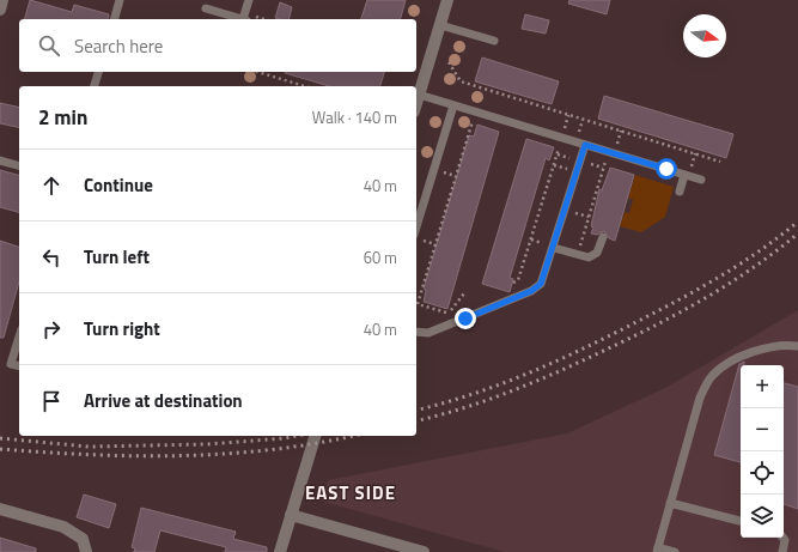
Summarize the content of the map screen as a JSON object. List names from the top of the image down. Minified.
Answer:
{"districts":["EAST SIDE"],"north":"right","page":{"search":"Search here","heading":["2 min","Walk · 140 m"],"list":[["Continue","40 m"],["Turn left","60 m"],["Turn right","40 m"],"Arrive at destination"],"map_buttons":["+","−"]}}
